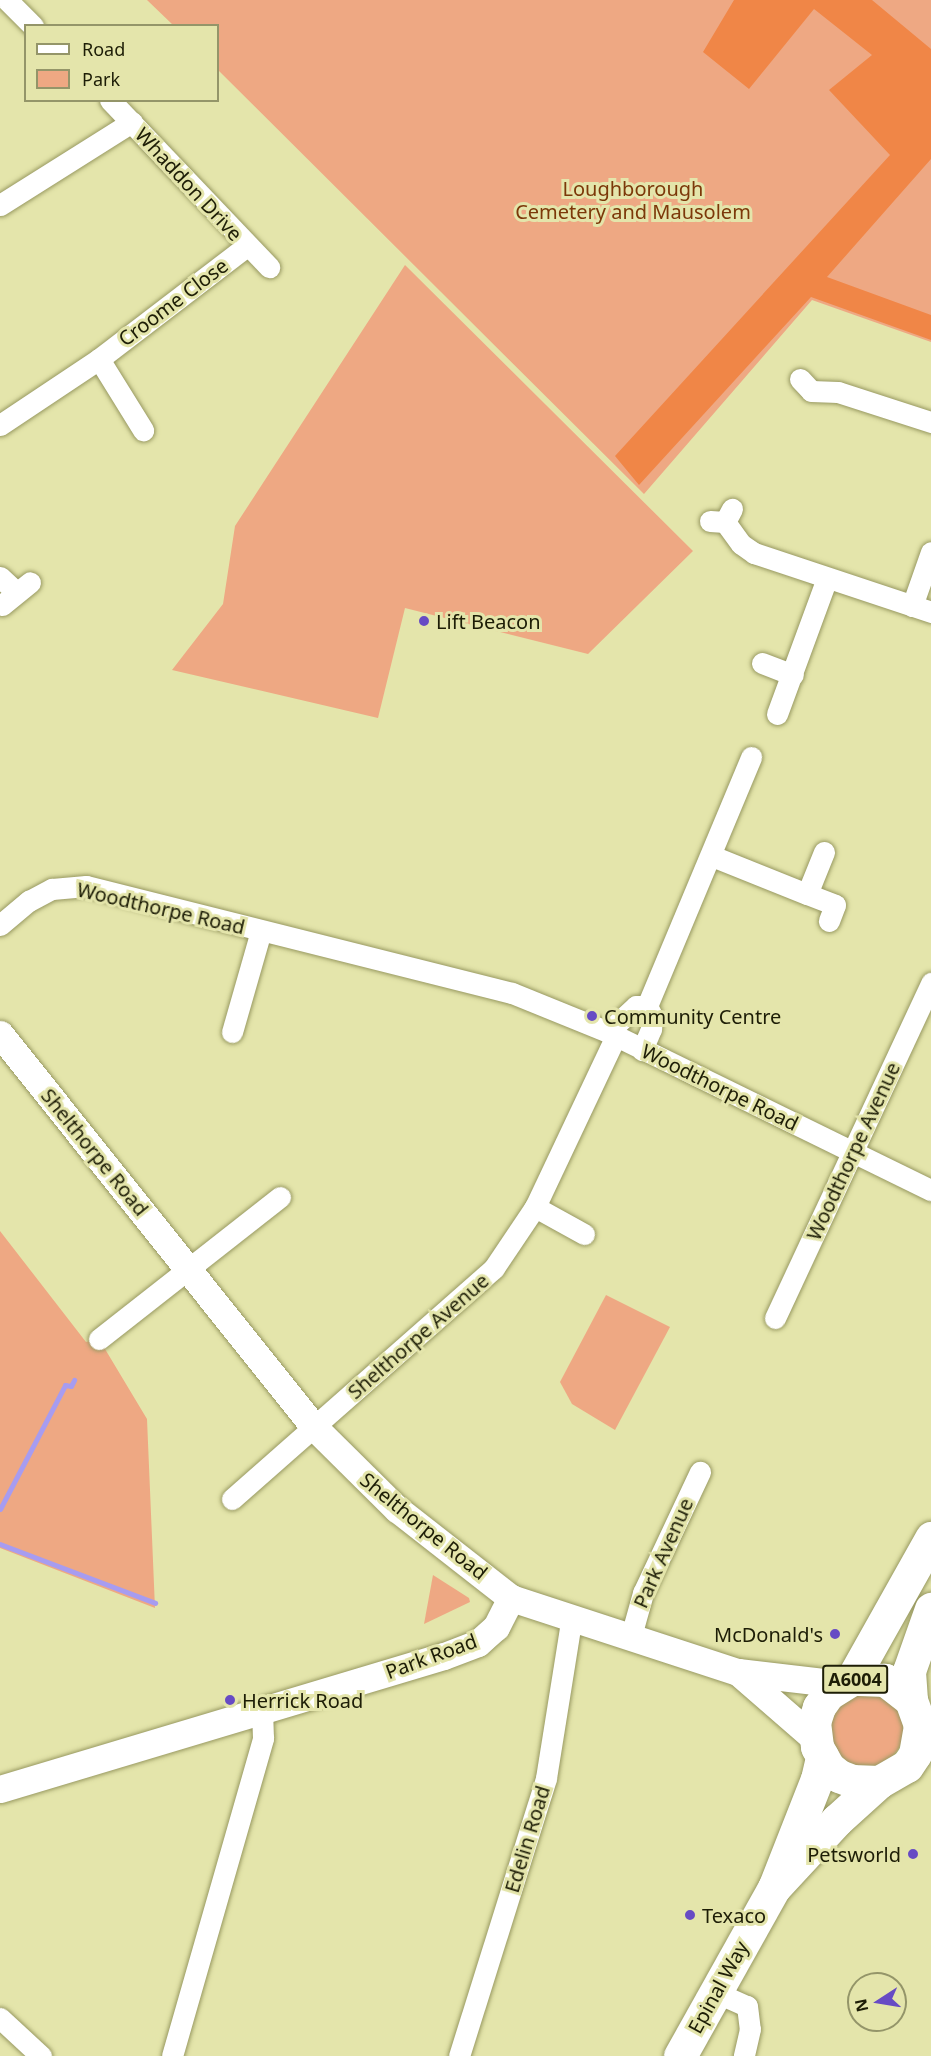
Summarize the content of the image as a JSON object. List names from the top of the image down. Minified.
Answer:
{"streets":{"main road":["A6004","Epinal Way"],"street":["Whaddon Drive","Croome Close","Woodthorpe Road","Woodthorpe Avenue","Shelthorpe Road","Shelthorpe Avenue","Park Avenue","Park Road","Edelin Road"]},"crossings":[["Whaddon Drive","Croome Close"],["Woodthorpe Road","Woodthorpe Avenue"],["Woodthorpe Road","Shelthorpe Avenue"],["Shelthorpe Road","Shelthorpe Avenue"],["Shelthorpe Road","Park Road"],["A6004","Epinal Way"]],"parks":["Loughborough Cemetery and Mausolem"],"places":["Lift Beacon","Community Centre","McDonald's","Herrick Road","Petsworld","Texaco"],"legend":["Road","Park"],"north":"left"}
